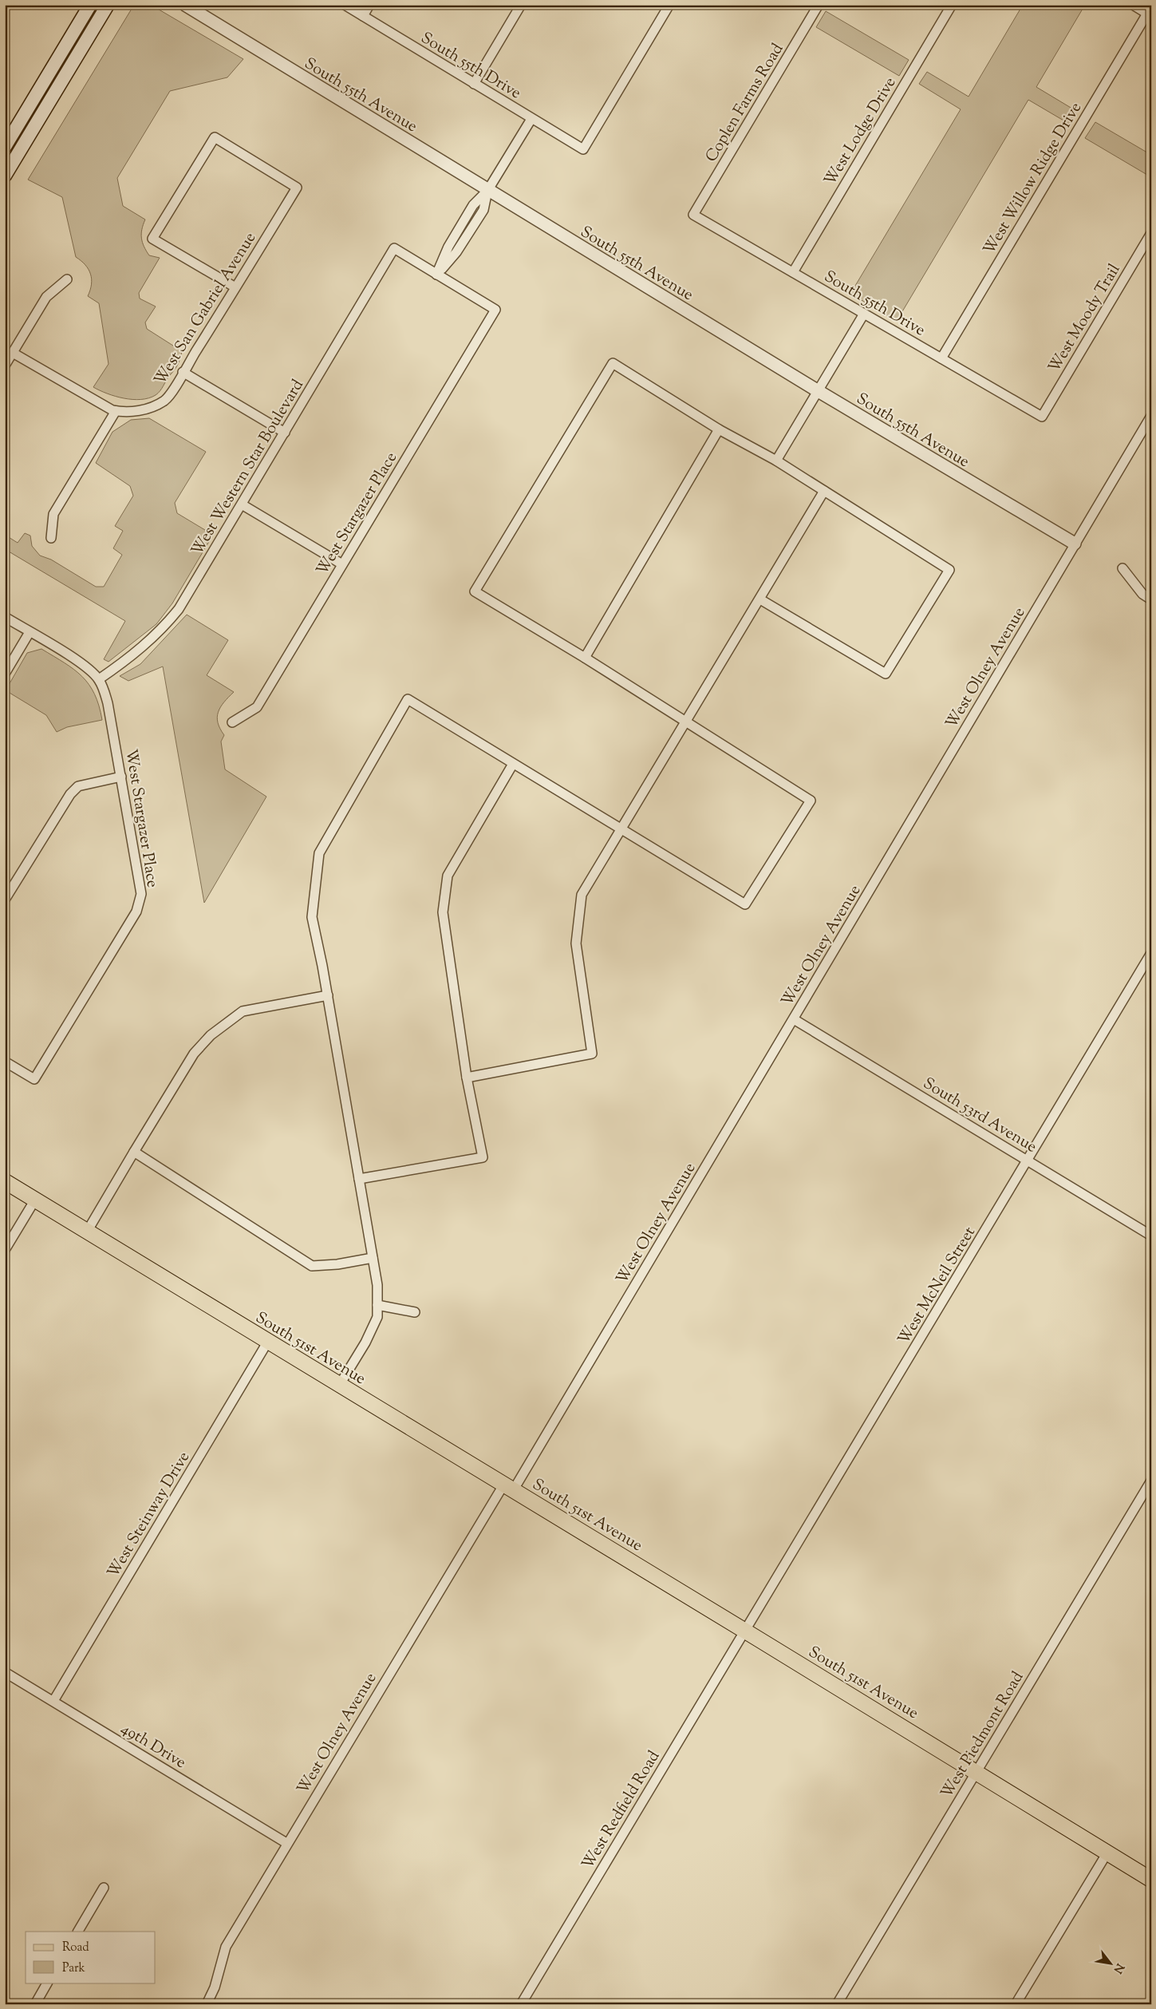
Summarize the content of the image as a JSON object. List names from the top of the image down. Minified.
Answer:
{"streets":{"main road":["South 51st Avenue"],"street":["South 55th Drive","South 55th Avenue","Coplen Farms Road","West Lodge Drive","West Willow Ridge Drive","West San Gabriel Avenue","West Moody Trail","West Western Star Boulevard","West Stargazer Place","West Olney Avenue","South 53rd Avenue","West McNeil Street","West Steinway Drive","West Piedmont Road","49th Drive","West Redfield Road"]},"crossings":[["South 55th Drive","Coplen Farms Road"],["South 55th Drive","West Lodge Drive"],["South 55th Drive","West Willow Ridge Drive"],["South 55th Drive","West Moody Trail"],["South 55th Avenue","West Olney Avenue"],["West Western Star Boulevard","West Stargazer Place"],["West Olney Avenue","South 53rd Avenue"],["West Olney Avenue","South 51st Avenue"],["West Olney Avenue","49th Drive"],["South 53rd Avenue","West McNeil Street"],["West McNeil Street","South 51st Avenue"],["West McNeil Street","West Redfield Road"],["South 51st Avenue","West Steinway Drive"],["South 51st Avenue","West Piedmont Road"],["South 51st Avenue","West Redfield Road"],["West Steinway Drive","49th Drive"]],"legend":["Road","Park"],"north":"bottom right"}
